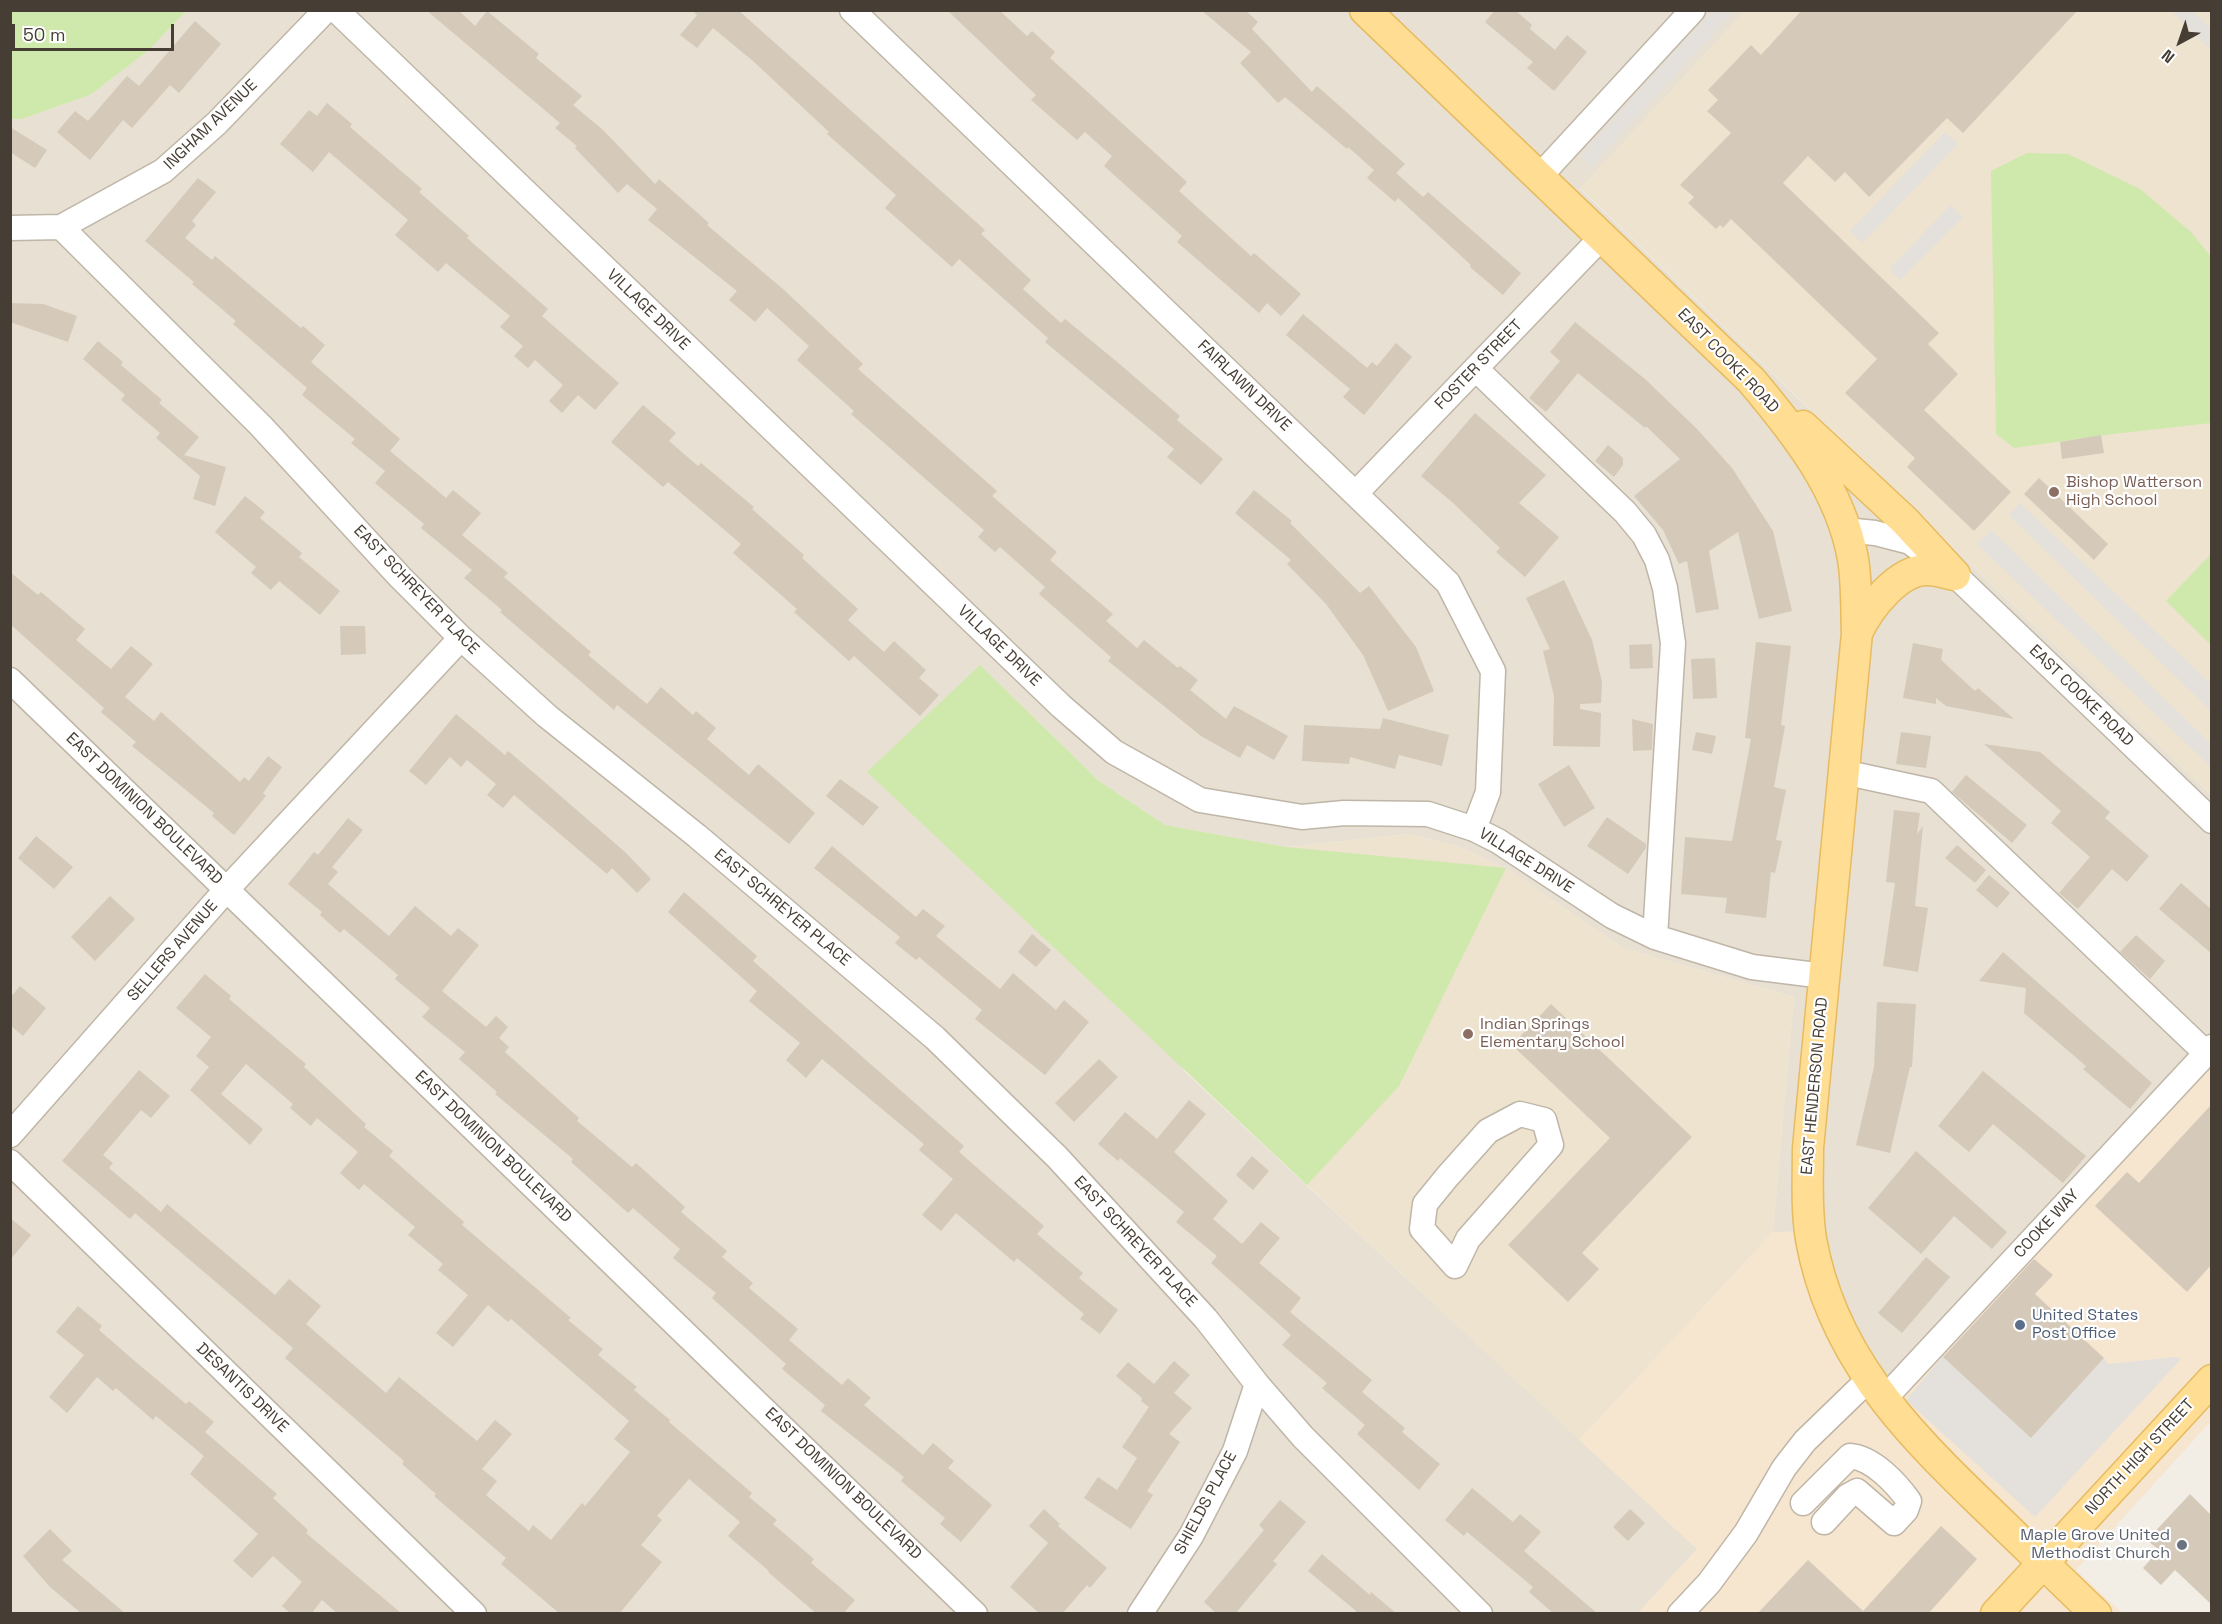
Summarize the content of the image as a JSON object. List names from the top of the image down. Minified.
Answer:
{"streets":{"main road":["EAST COOKE ROAD","EAST HENDERSON ROAD","NORTH HIGH STREET"],"street":["INGHAM AVENUE","VILLAGE DRIVE","FOSTER STREET","FAIRLAWN DRIVE","EAST SCHREYER PLACE","EAST DOMINION BOULEVARD","SELLERS AVENUE","COOKE WAY","DESANTIS DRIVE","SHIELDS PLACE"]},"crossings":[["INGHAM AVENUE","EAST SCHREYER PLACE"],["VILLAGE DRIVE","FAIRLAWN DRIVE"],["VILLAGE DRIVE","EAST HENDERSON ROAD"],["EAST COOKE ROAD","FOSTER STREET"],["EAST COOKE ROAD","EAST HENDERSON ROAD"],["FOSTER STREET","FAIRLAWN DRIVE"],["EAST SCHREYER PLACE","SELLERS AVENUE"],["EAST SCHREYER PLACE","SHIELDS PLACE"],["EAST DOMINION BOULEVARD","SELLERS AVENUE"],["EAST HENDERSON ROAD","COOKE WAY"],["EAST HENDERSON ROAD","NORTH HIGH STREET"]],"places":["Bishop Watterson High School","Indian Springs Elementary School","United States Post Office","Maple Grove United Methodist Church"],"scale_bar":"50 m","north":"bottom left"}
